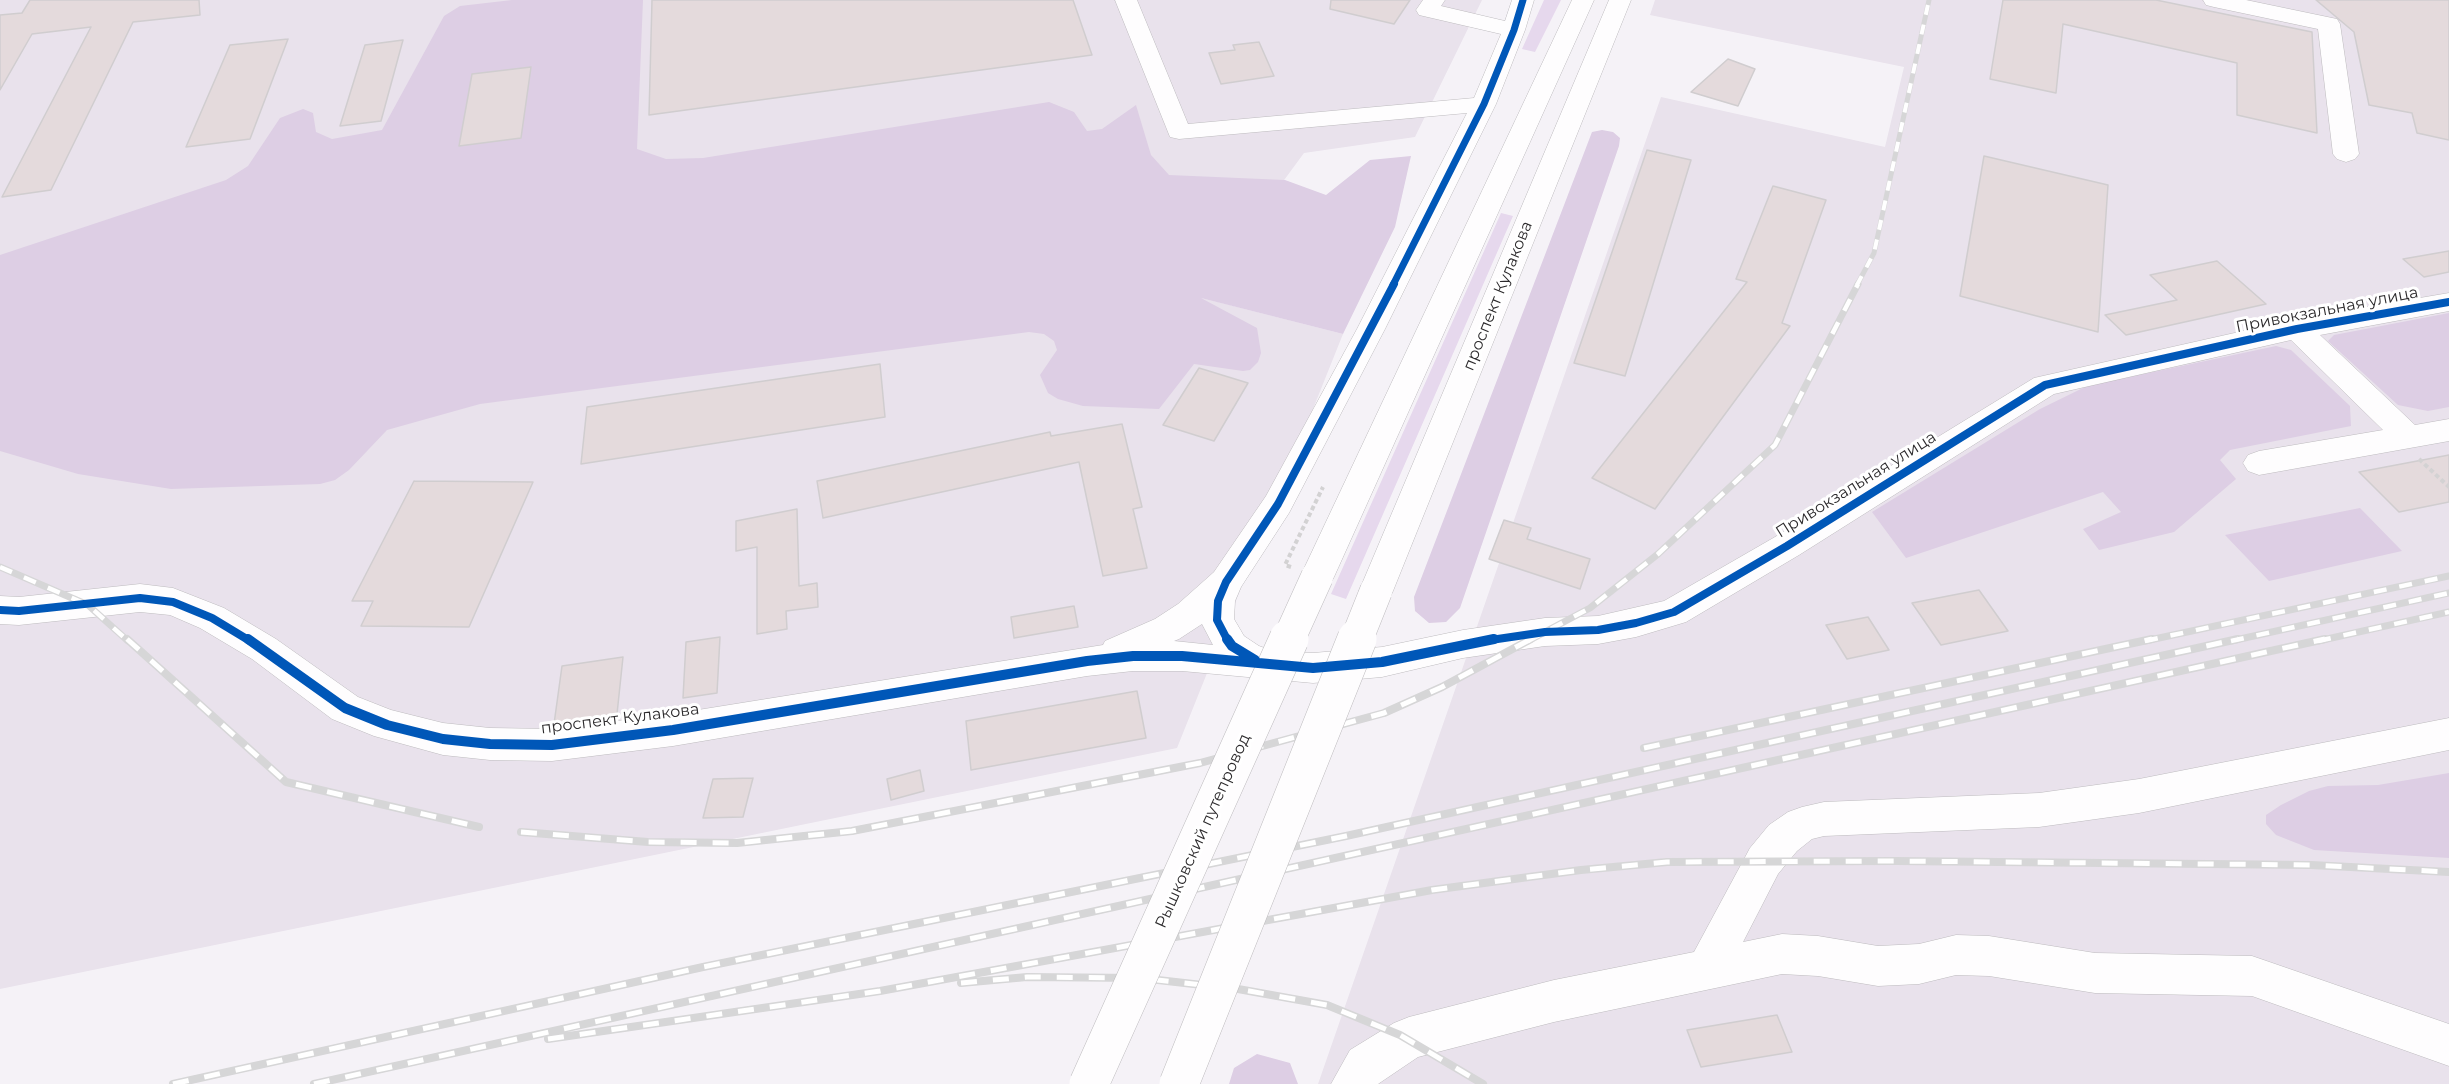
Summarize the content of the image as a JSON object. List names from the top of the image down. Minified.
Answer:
{"streets":{"street":["проспект Кулакова","Привокзальная улица","Рышковский путепровод"]},"crossings":[["проспект Кулакова","Привокзальная улица"]]}
